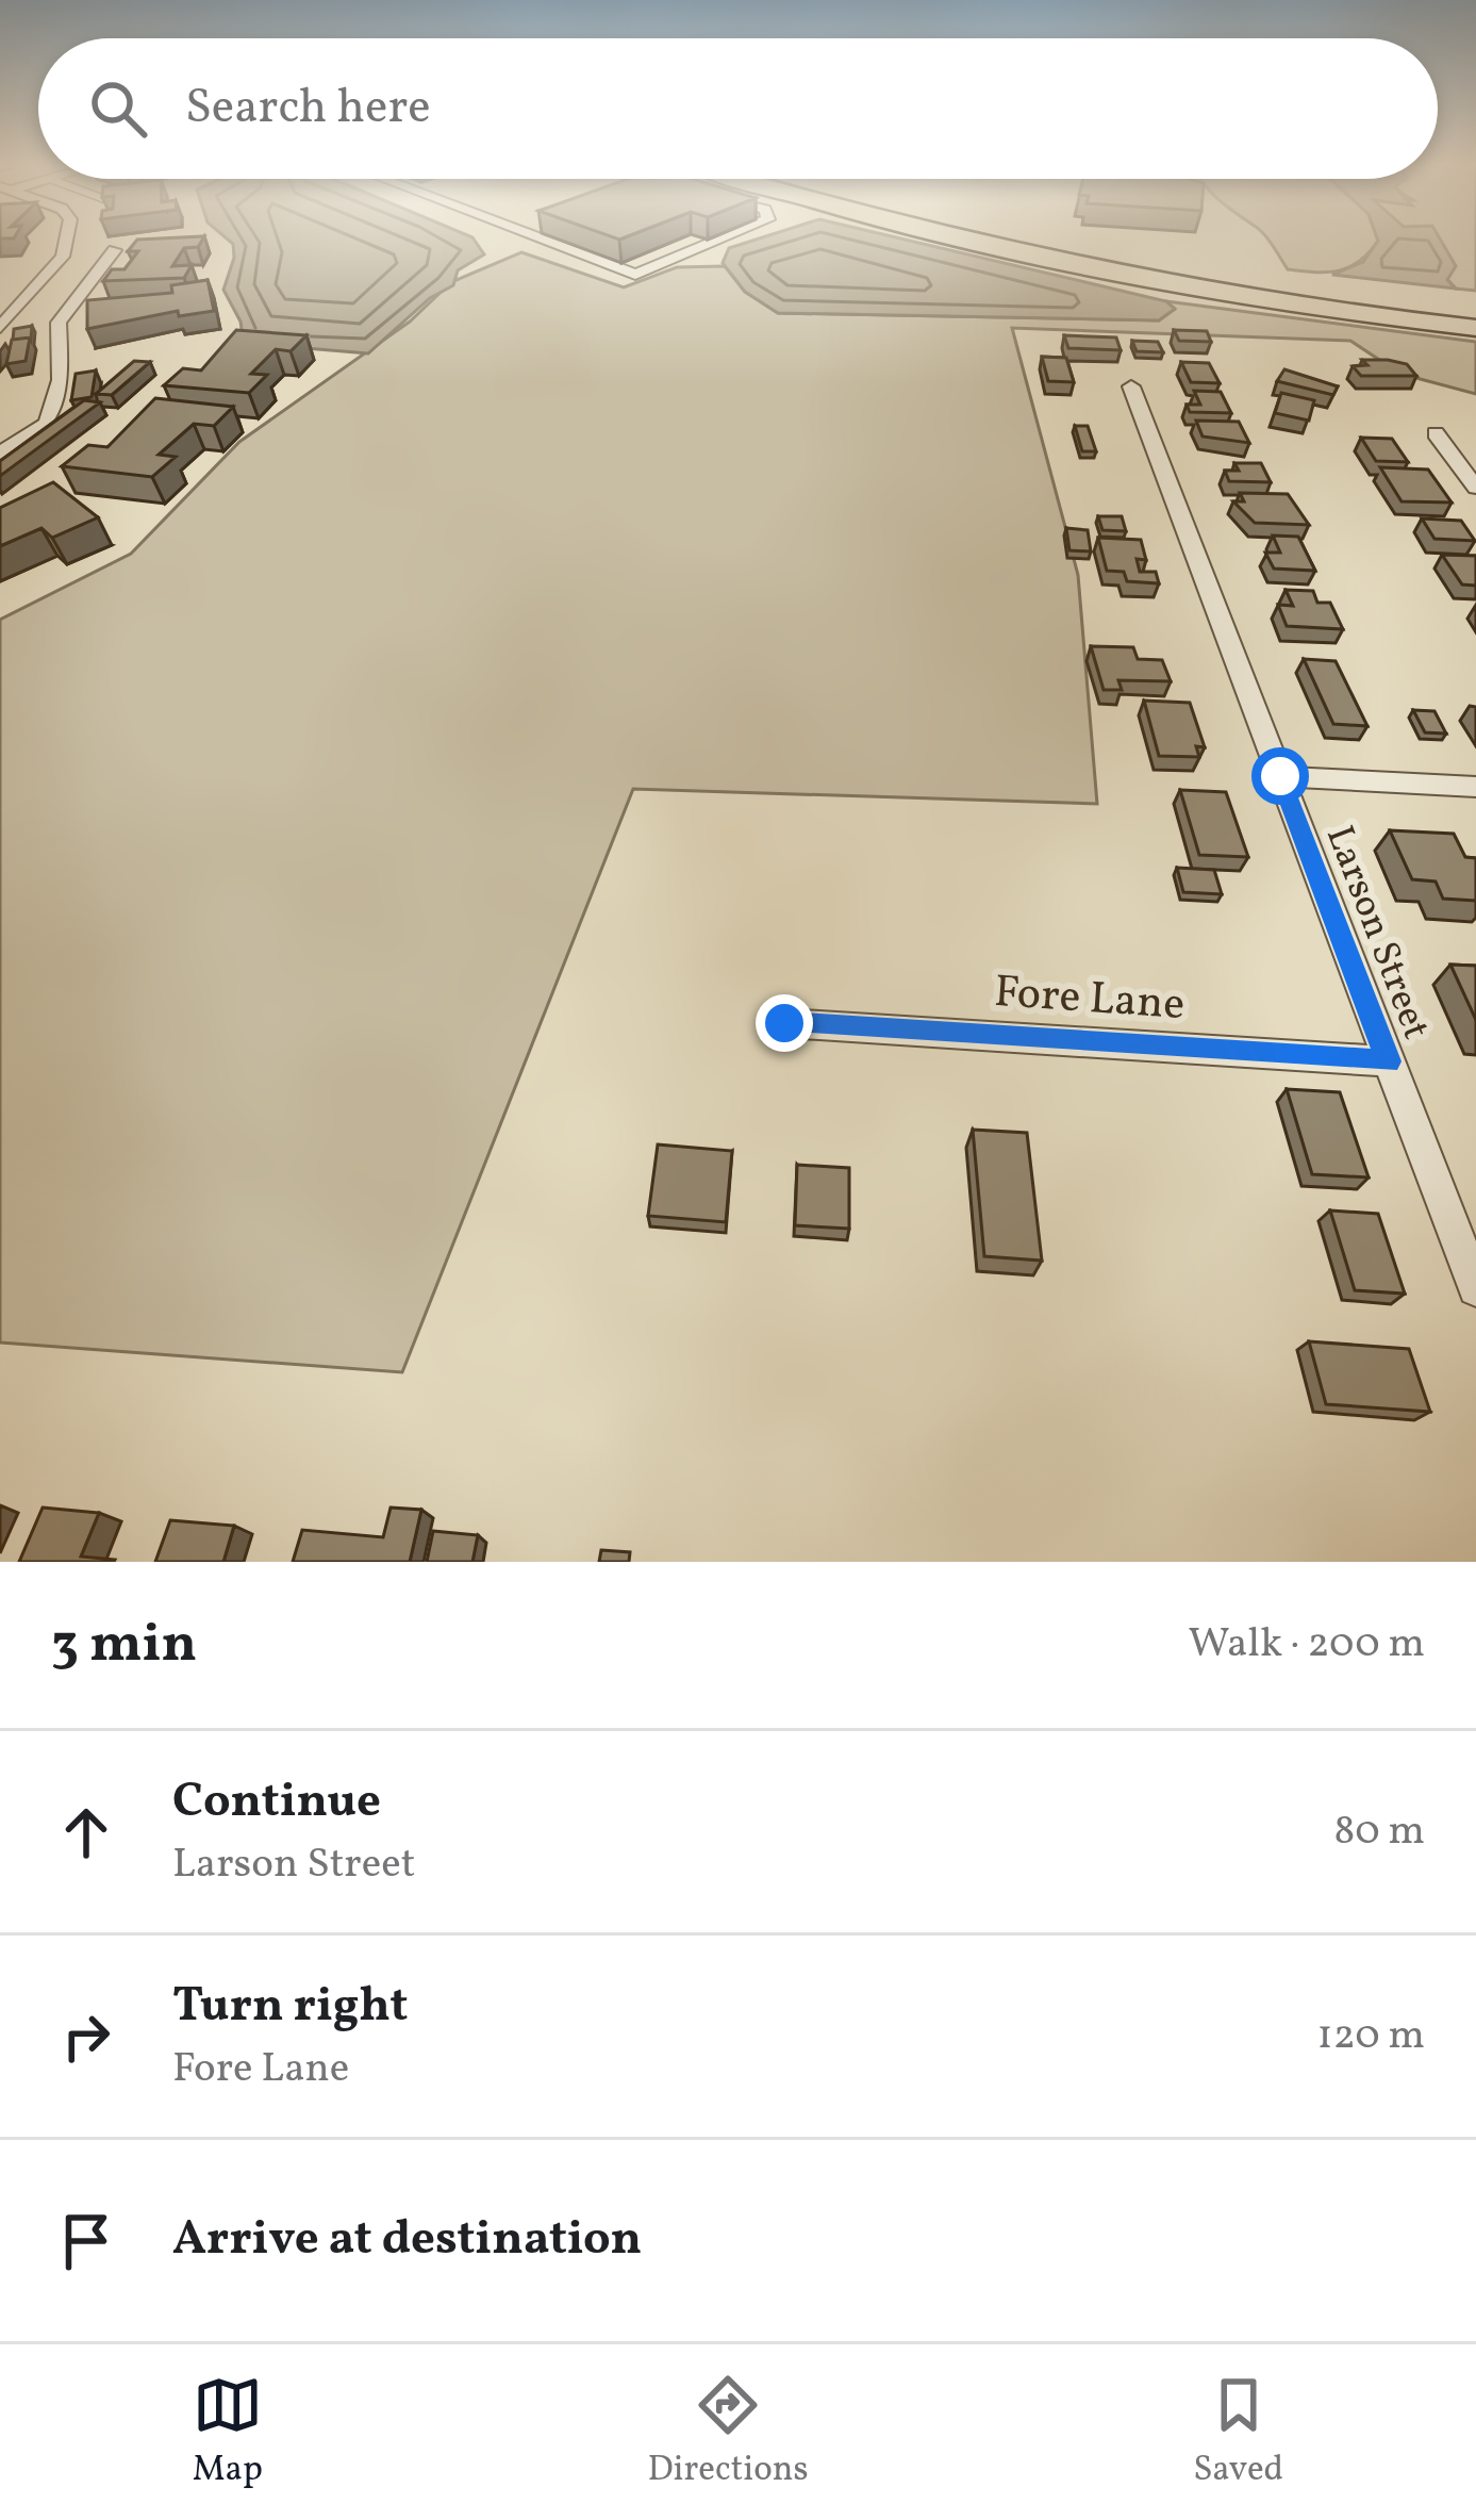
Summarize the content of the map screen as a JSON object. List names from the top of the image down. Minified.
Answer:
{"streets":{"street":["Larson Street","Fore Lane"]},"crossings":[["Larson Street","Fore Lane"]],"page":{"search":"Search here","heading":["3 min","Walk · 200 m"],"list":[["Continue","Larson Street","80 m"],["Turn right","Fore Lane","120 m"],"Arrive at destination"],"nav":["Map","Directions","Saved"]}}
